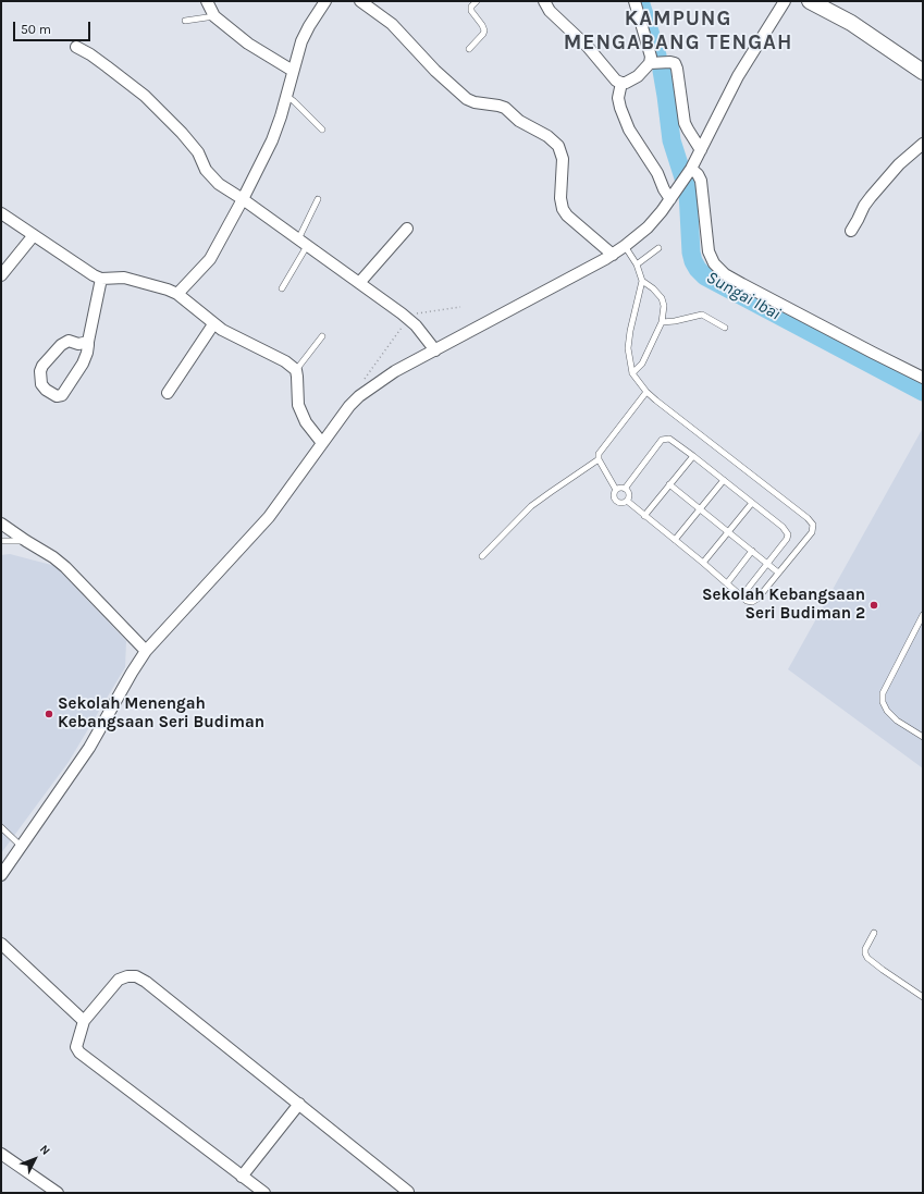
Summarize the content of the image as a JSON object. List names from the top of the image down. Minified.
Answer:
{"districts":["KAMPUNG MENGABANG TENGAH"],"water":["Sungai Ibai"],"places":["Sekolah Kebangsaan Seri Budiman 2","Sekolah Menengah Kebangsaan Seri Budiman"],"scale_bar":"50 m","north":"top right"}
